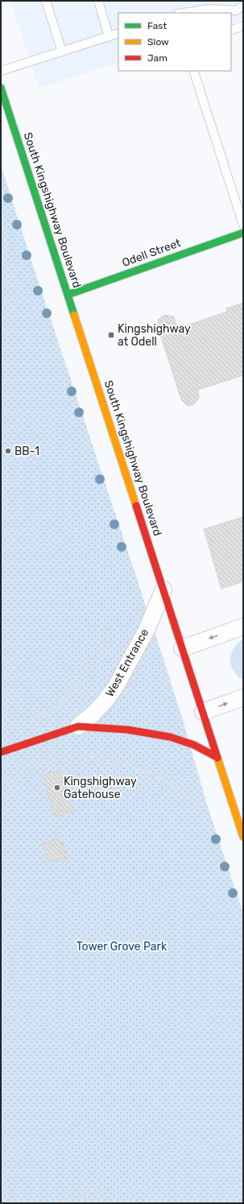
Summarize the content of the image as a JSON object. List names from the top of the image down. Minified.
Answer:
{"streets":{"main road":["South Kingshighway Boulevard","Odell Street","West Entrance"]},"crossings":[["South Kingshighway Boulevard","Odell Street"],["South Kingshighway Boulevard","West Entrance"]],"parks":["Tower Grove Park"],"places":{"transit":["Kingshighway at Odell"],"other":["BB-1","Kingshighway Gatehouse"]},"legend":["Fast","Slow","Jam"]}
